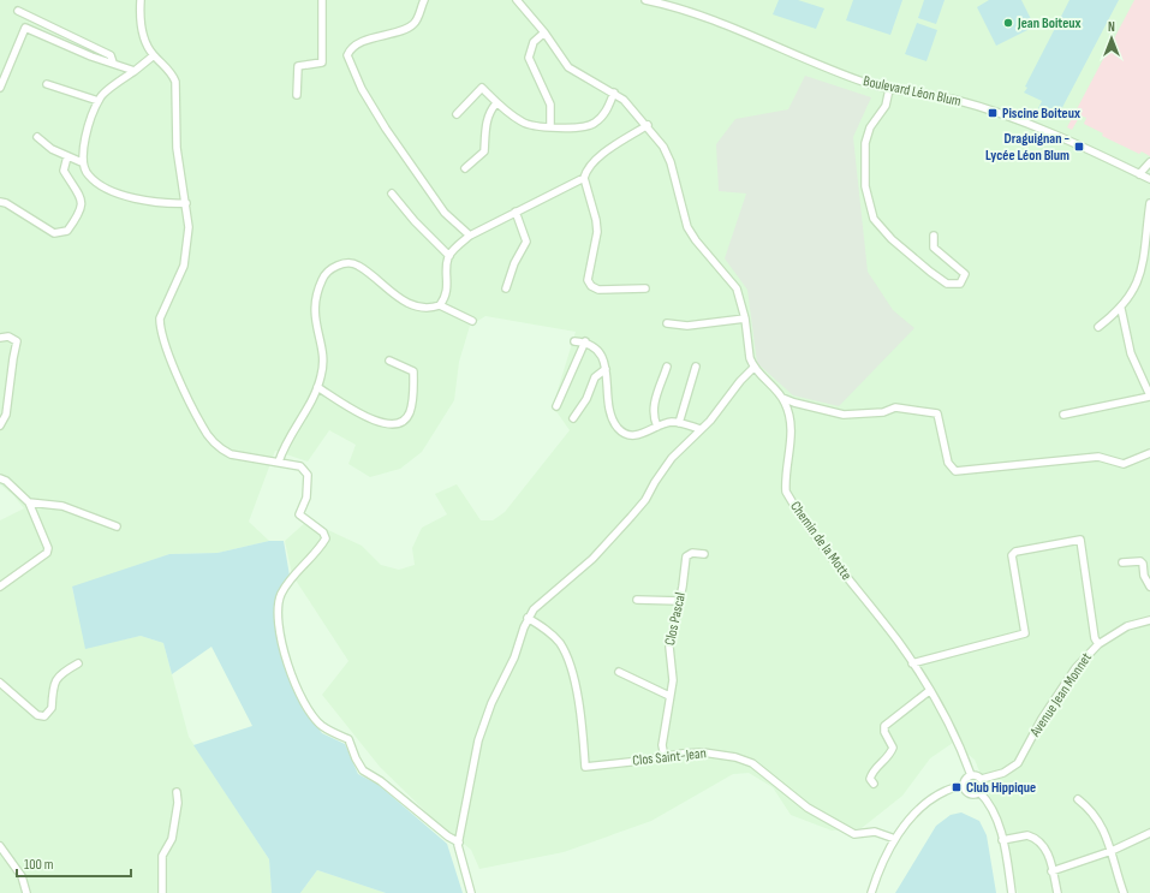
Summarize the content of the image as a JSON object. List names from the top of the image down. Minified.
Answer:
{"streets":{"street":["Boulevard Léon Blum","Chemin de la Motte","Clos Pascal","Avenue Jean Monnet","Clos Saint-Jean"]},"crossings":[["Chemin de la Motte","Avenue Jean Monnet"],["Clos Pascal","Clos Saint-Jean"]],"places":{"other":["Jean Boiteux"],"transit":["Piscine Boiteux","Draguignan - Lycée Léon Blum","Club Hippique"]},"scale_bar":"100 m","north":"top"}
